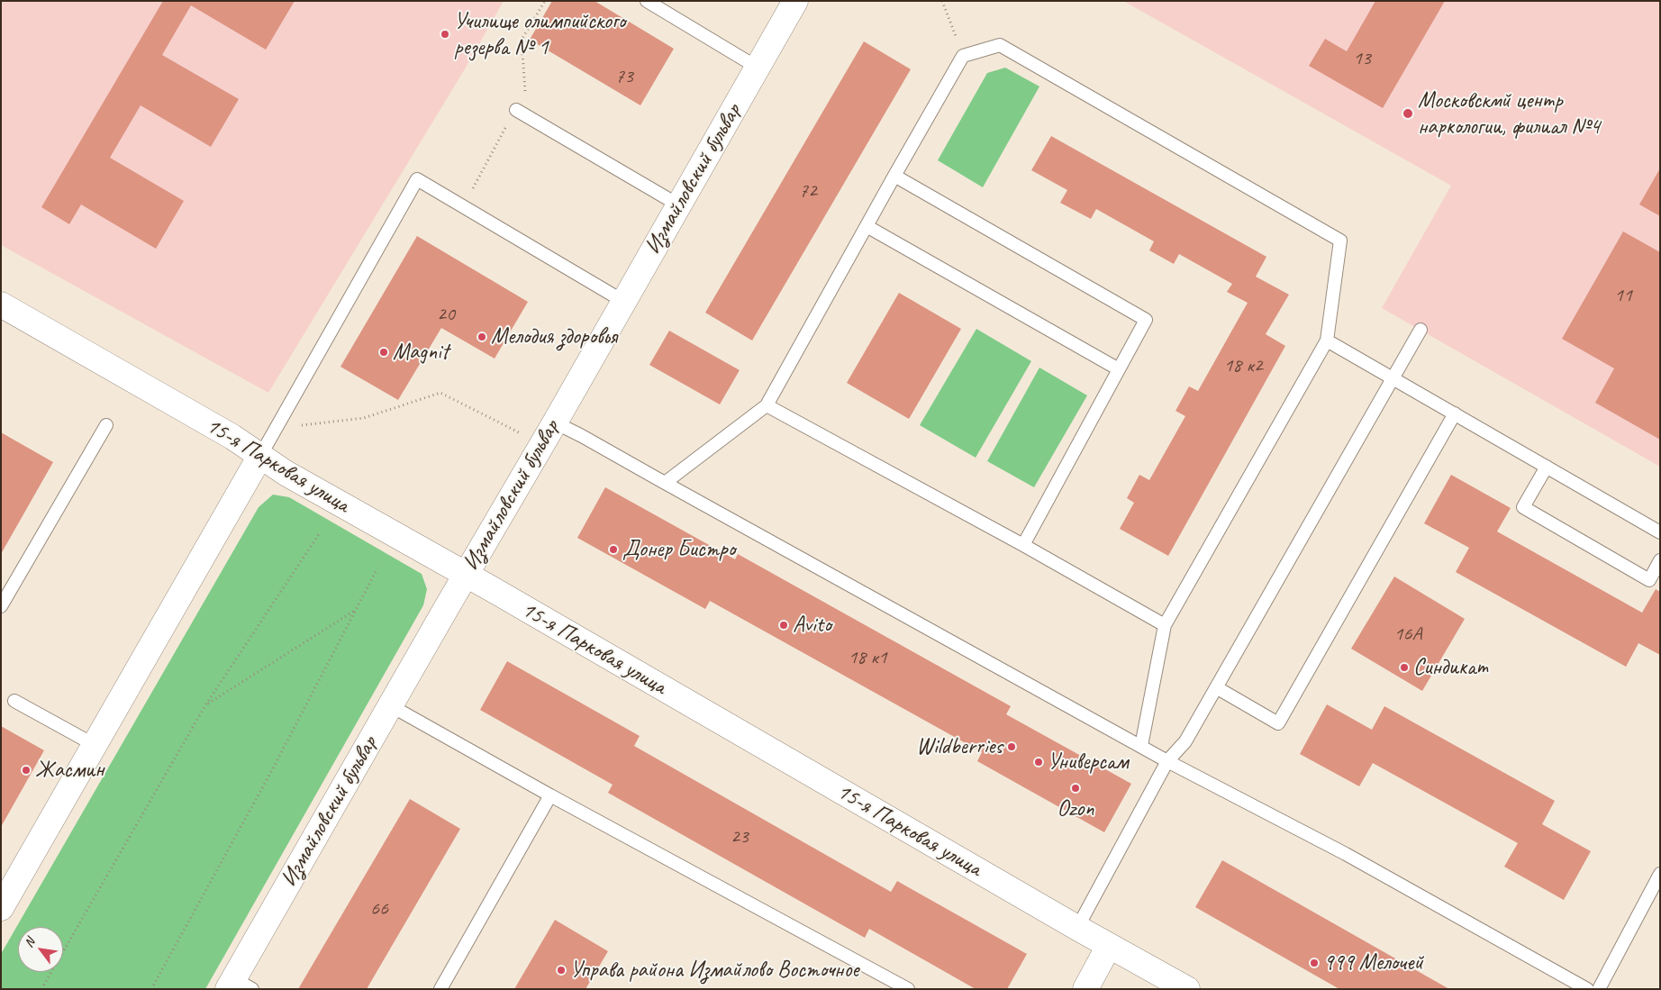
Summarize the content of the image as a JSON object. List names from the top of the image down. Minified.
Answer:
{"streets":{"street":["Измайловский бульвар","15-я Парковая улица"]},"crossings":[["Измайловский бульвар","15-я Парковая улица"]],"places":["Училище олимпийского резерва № 1","Московскмй центр наркологии, филиал №4","Мелодия здоровья","Magnit","Донер Бистро","Avito","Синдикат","Wildberries","Универсам","Жасмин","Ozon","999 Мелочей","Управа района Измайлово Восточное"],"house_numbers":["13","73","72","11","20","18 к2","16А","18 к1","23","66"],"north":"top left"}
